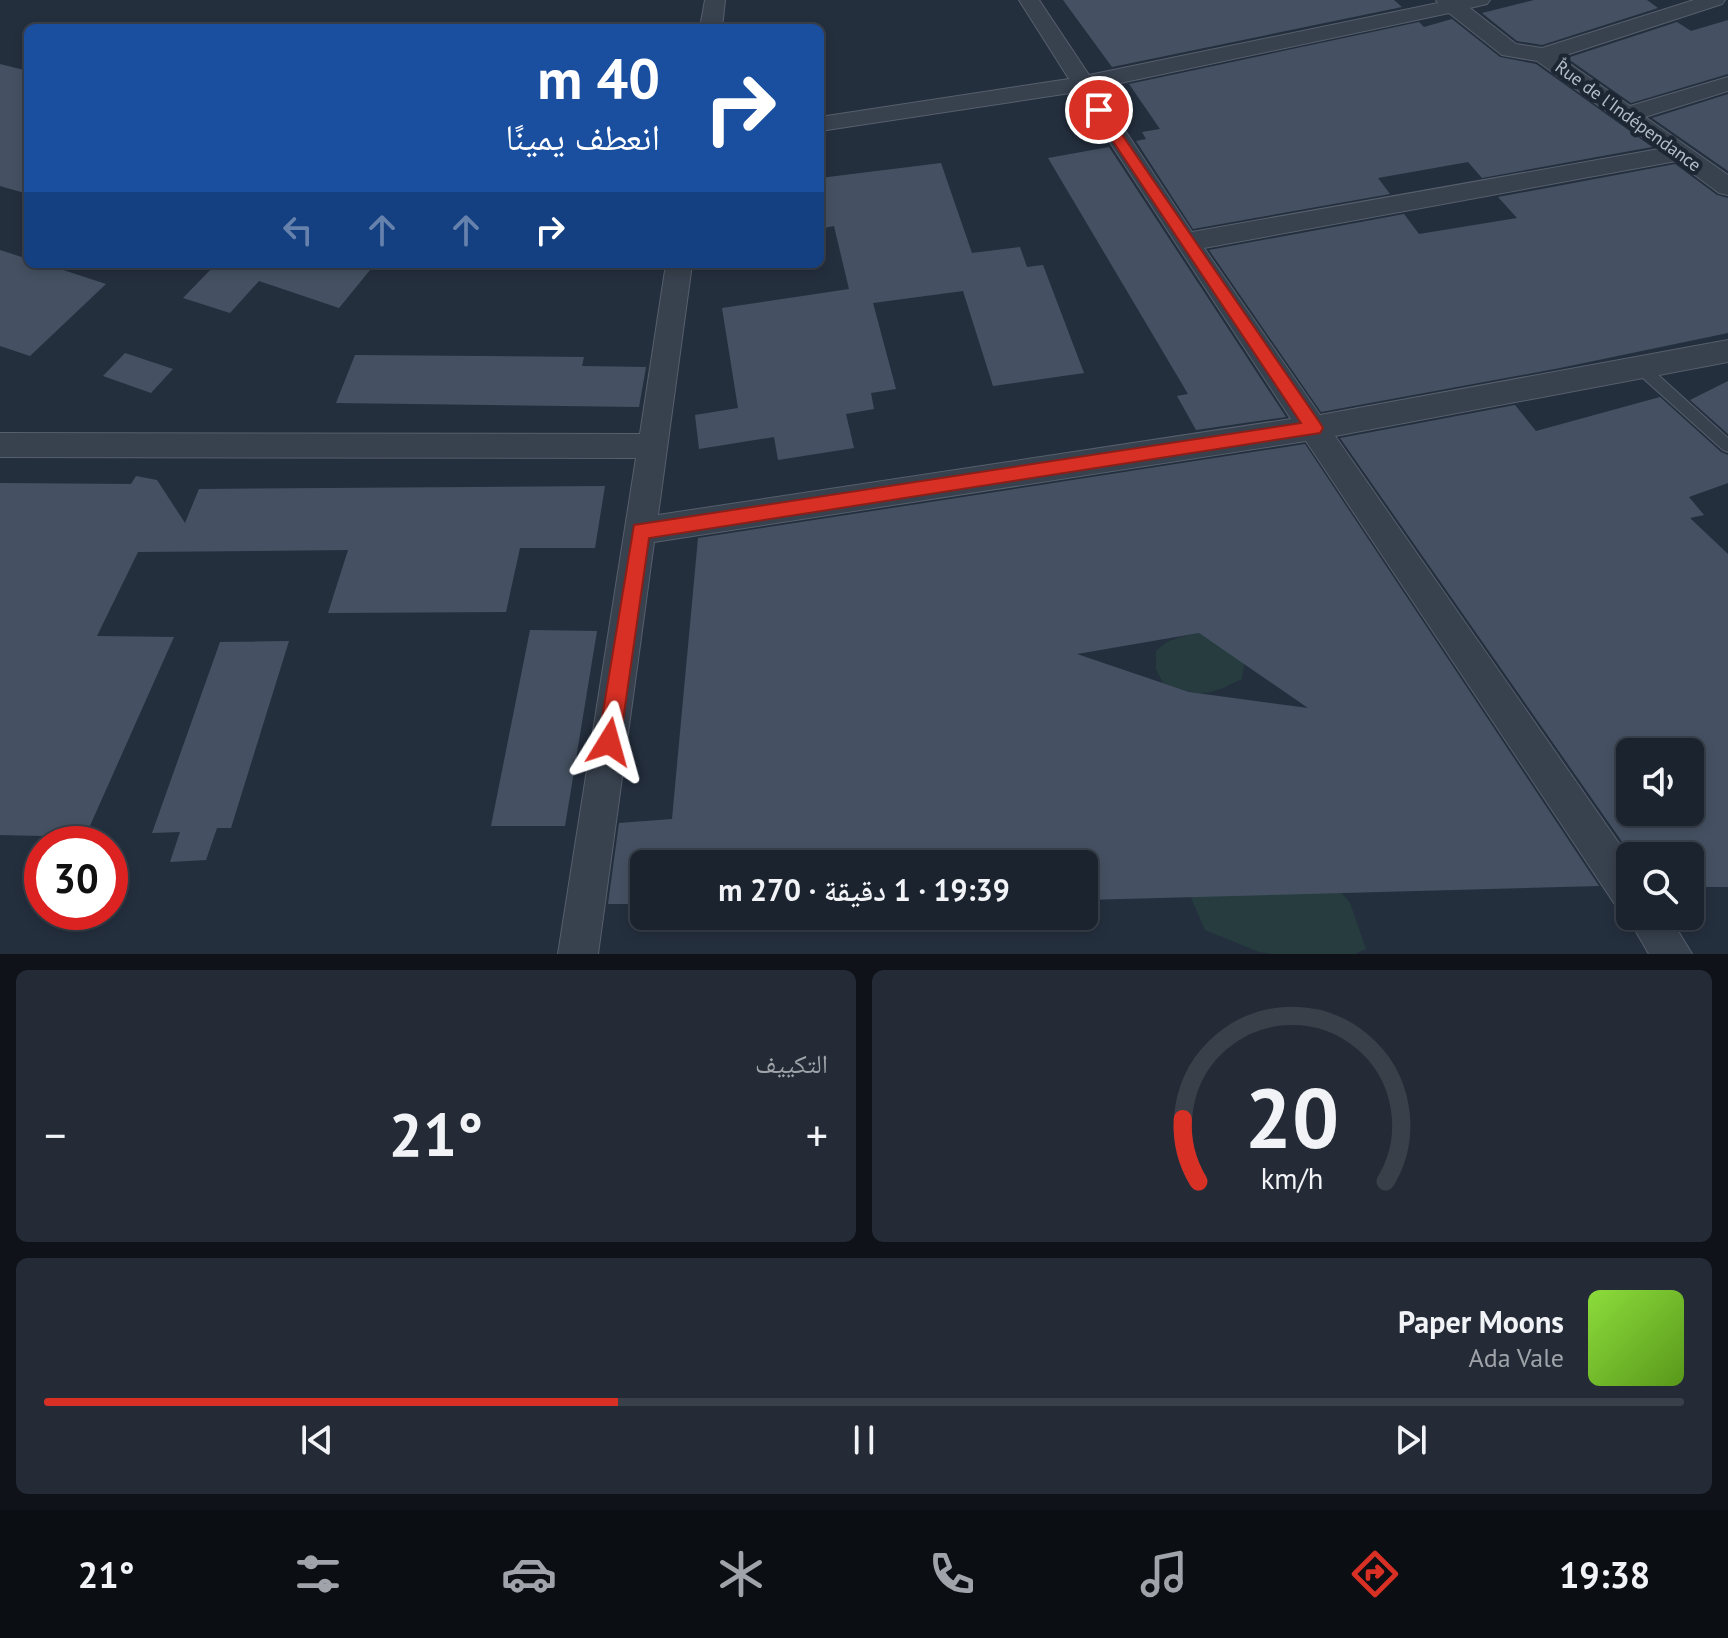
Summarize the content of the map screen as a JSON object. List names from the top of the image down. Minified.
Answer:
{"streets":{"street":["ٌRue de l'Indépendance"]},"page":{"turn":["40 m","انعطف يمينًا"],"limit":"30","trip":"19:39 · 1 دقيقة · 270 m","tile":"التكييف","heat":["−","21°","+"],"song":["Paper Moons","Ada Vale"],"tabs":["19:38","21°"],"gauge":["20","km/h"]}}
